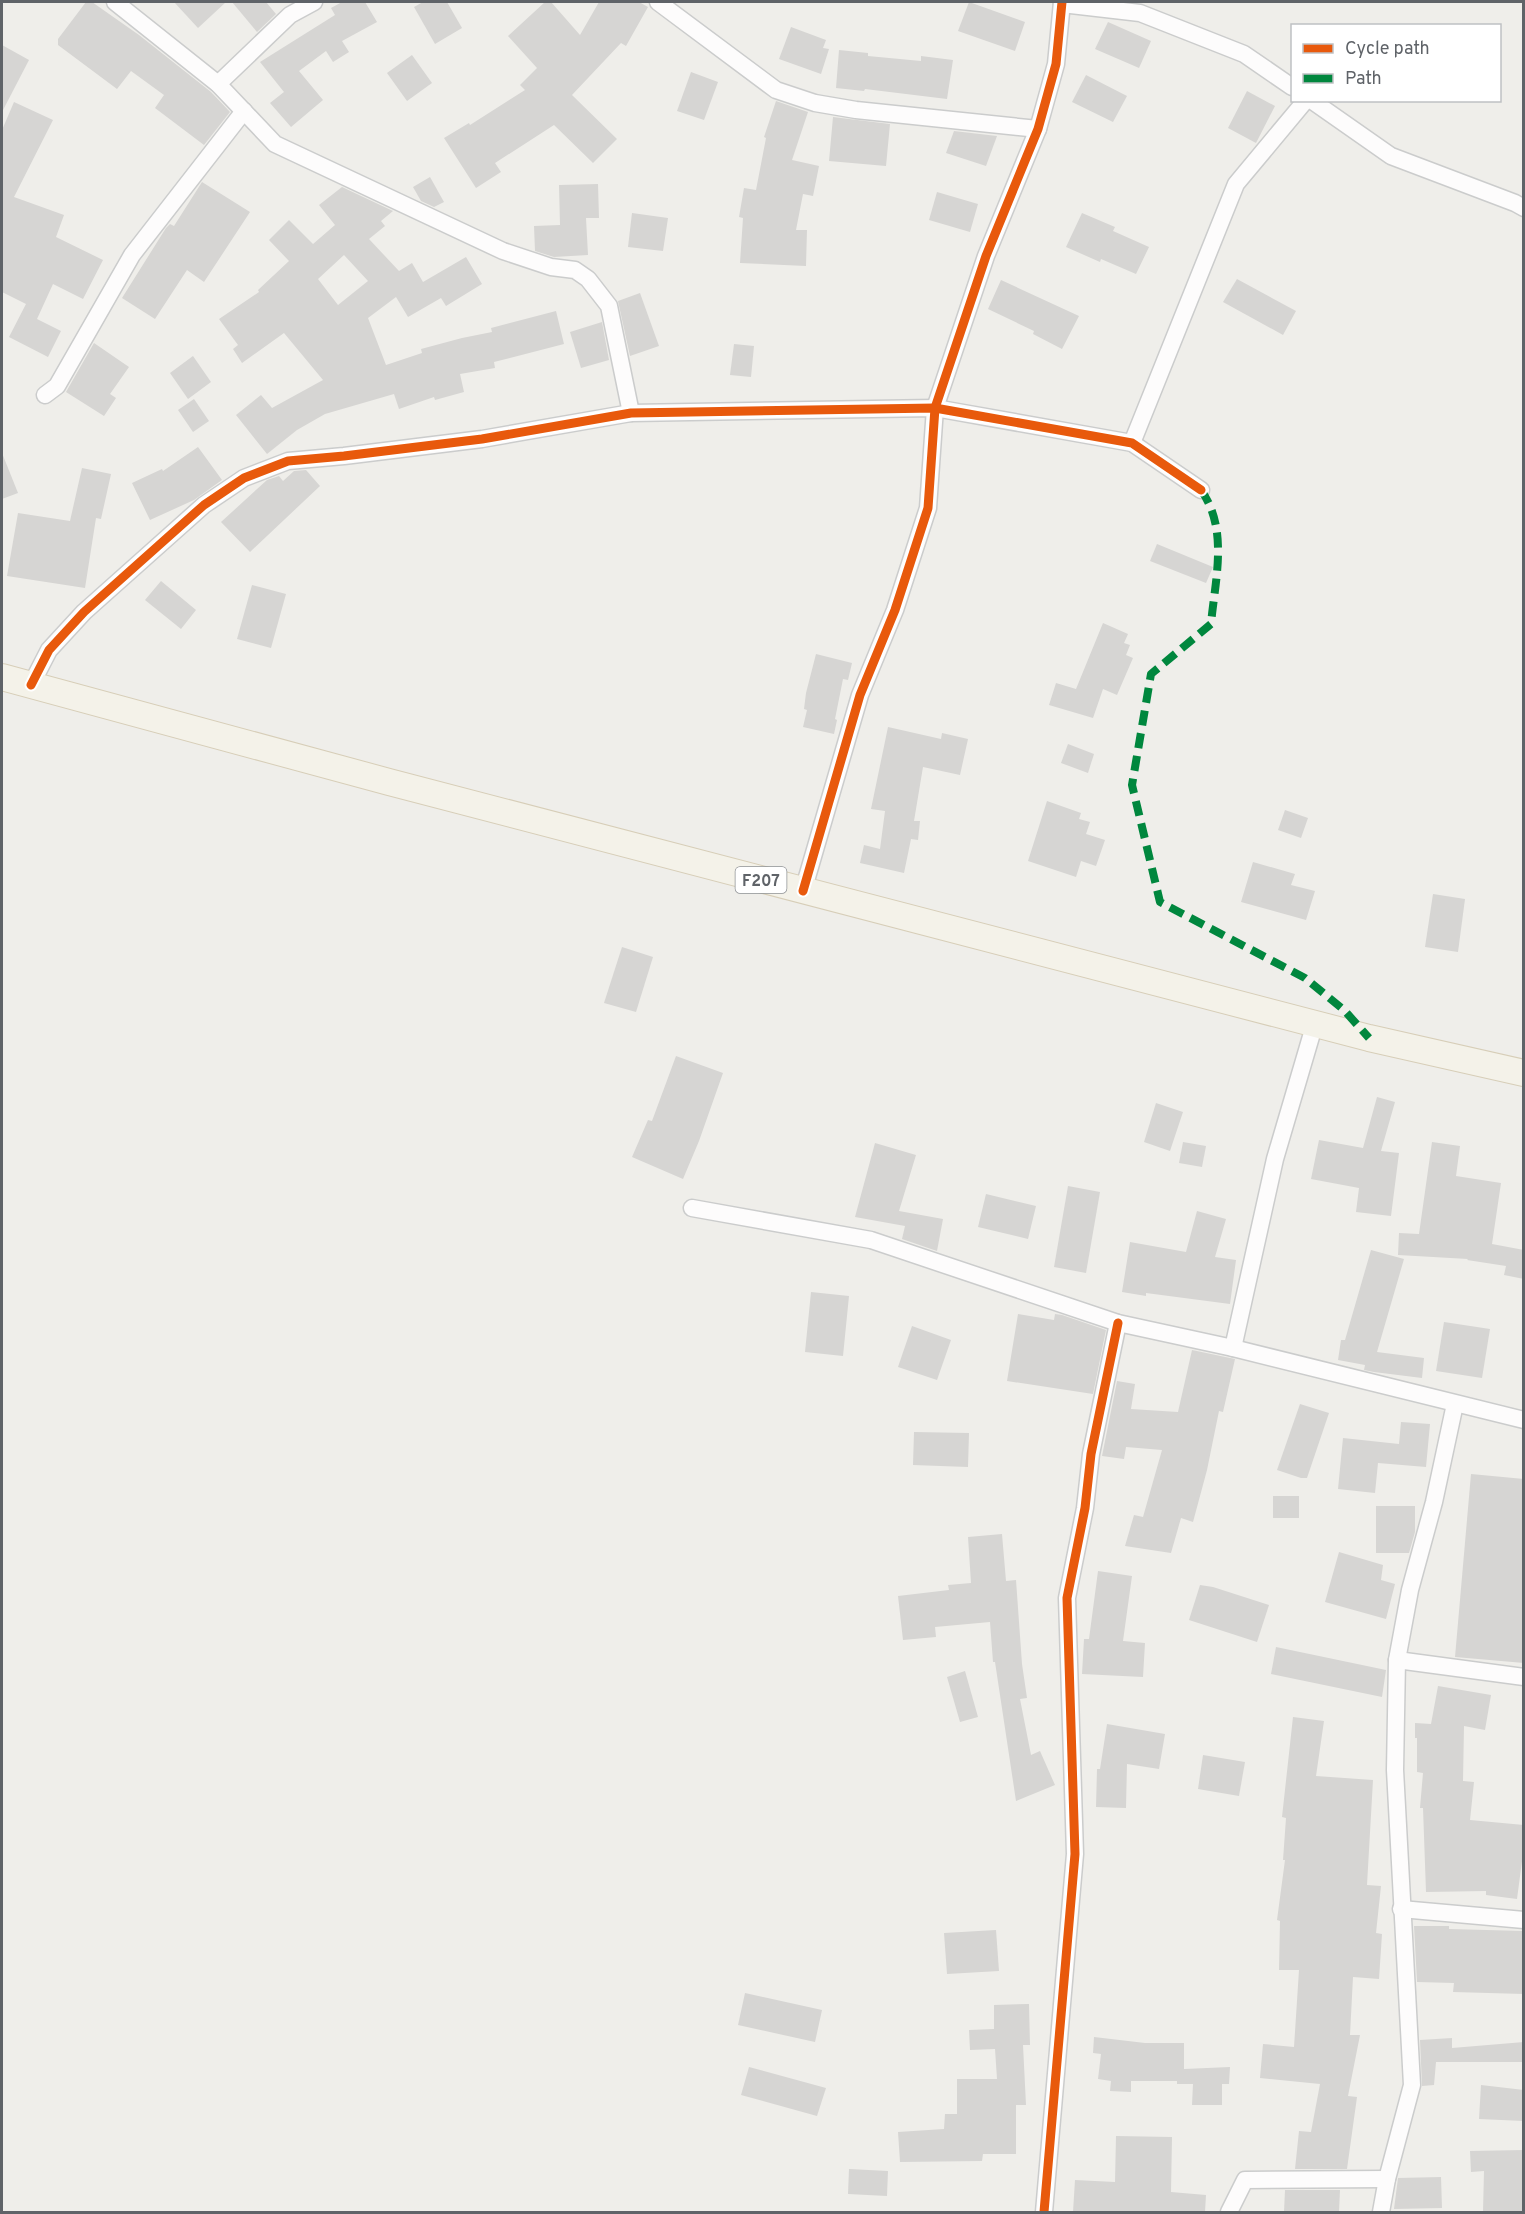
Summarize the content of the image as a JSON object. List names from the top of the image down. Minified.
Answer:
{"streets":{"main road":["F207"]},"legend":["Cycle path","Path"]}
